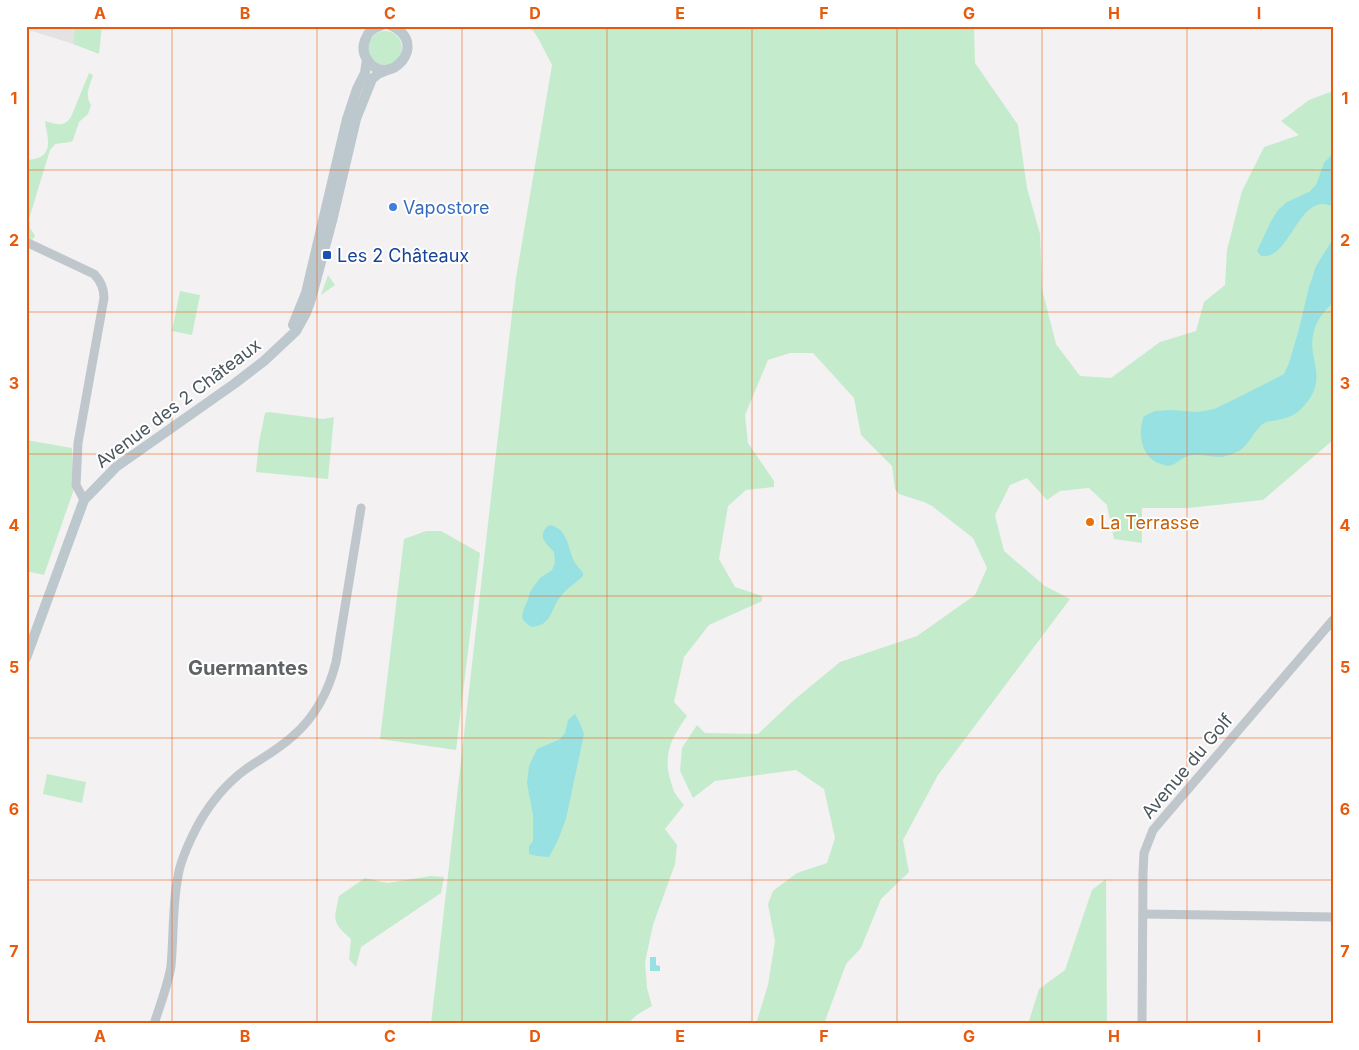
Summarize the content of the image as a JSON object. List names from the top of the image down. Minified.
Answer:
{"streets":{"main road":["Avenue des 2 Châteaux"],"street":["Avenue du Golf"]},"districts":["Guermantes"],"places":{"other":["Vapostore","La Terrasse"],"transit":["Les 2 Châteaux"]},"grid":{"columns":["A","B","C","D","E","F","G","H","I"],"rows":["1","2","3","4","5","6","7"]}}
